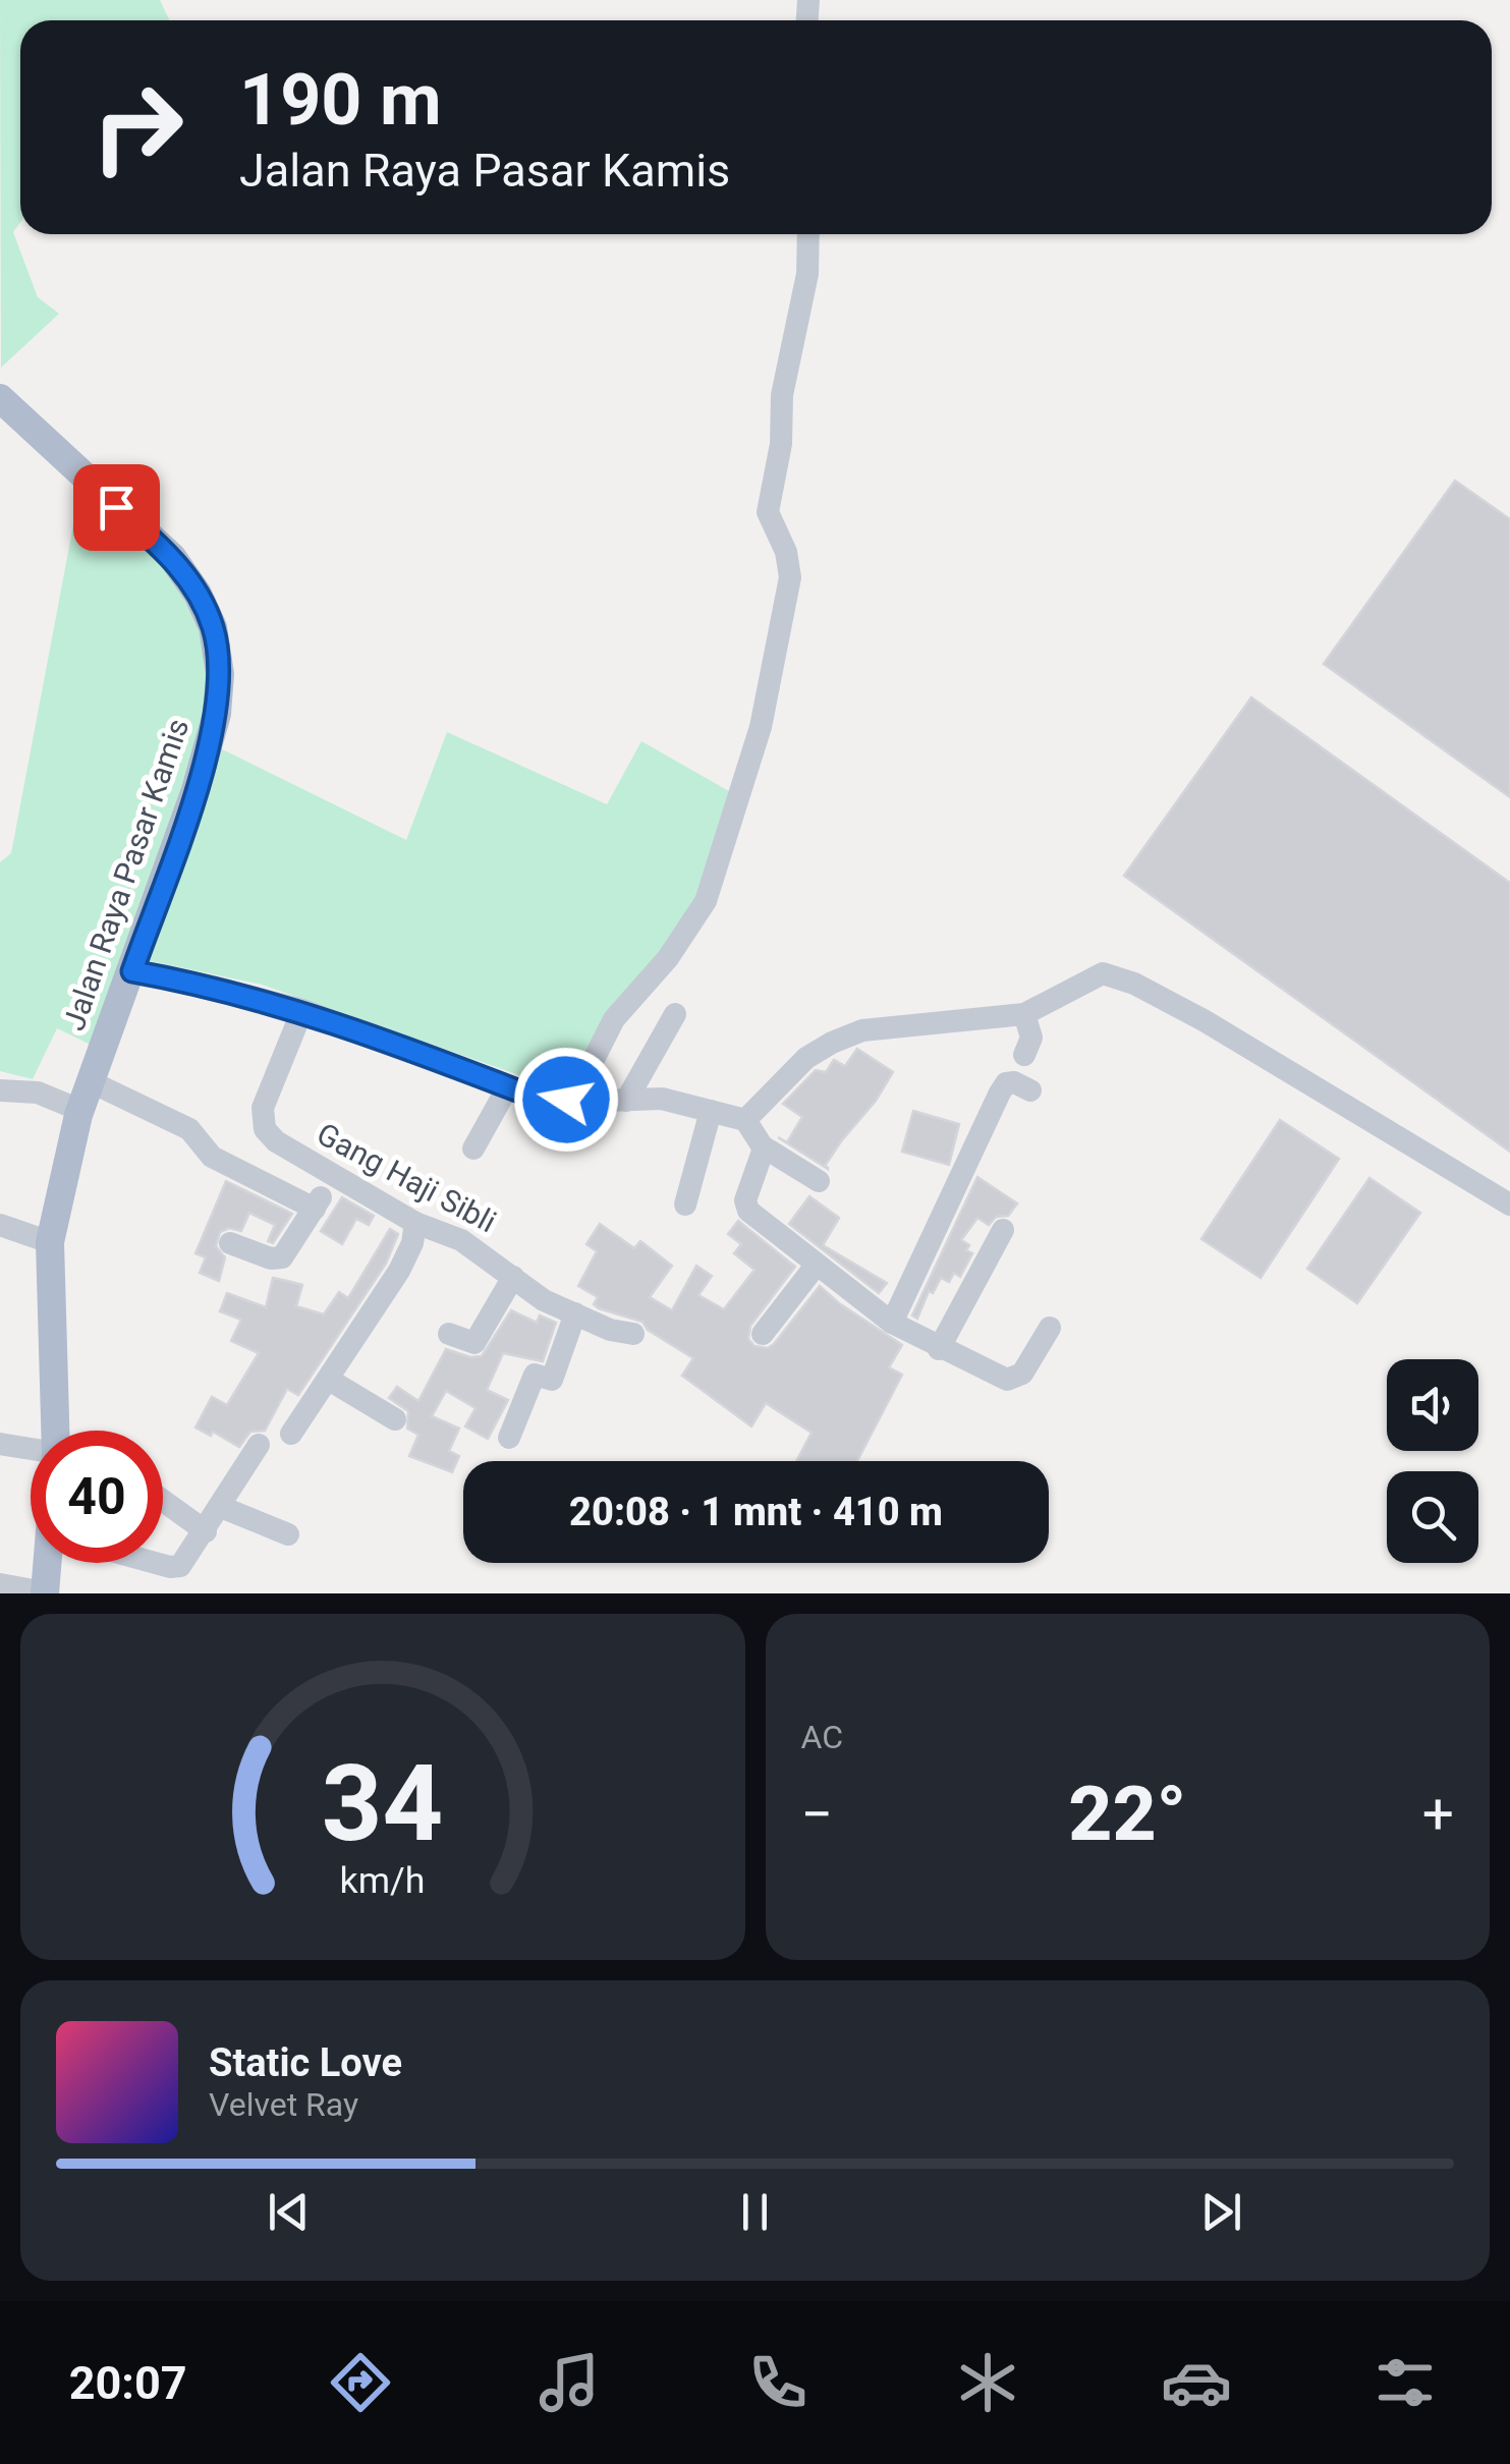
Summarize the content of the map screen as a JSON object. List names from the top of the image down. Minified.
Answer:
{"streets":{"main road":["Jalan Raya Pasar Kamis"],"street":["Gang Haji Sibli"]},"page":{"turn":["190 m","Jalan Raya Pasar Kamis"],"limit":"40","trip":"20:08 · 1 mnt · 410 m","tile":"AC","heat":["−","22°","+"],"song":["Static Love","Velvet Ray"],"tabs":"20:07","gauge":["34","km/h"]}}
